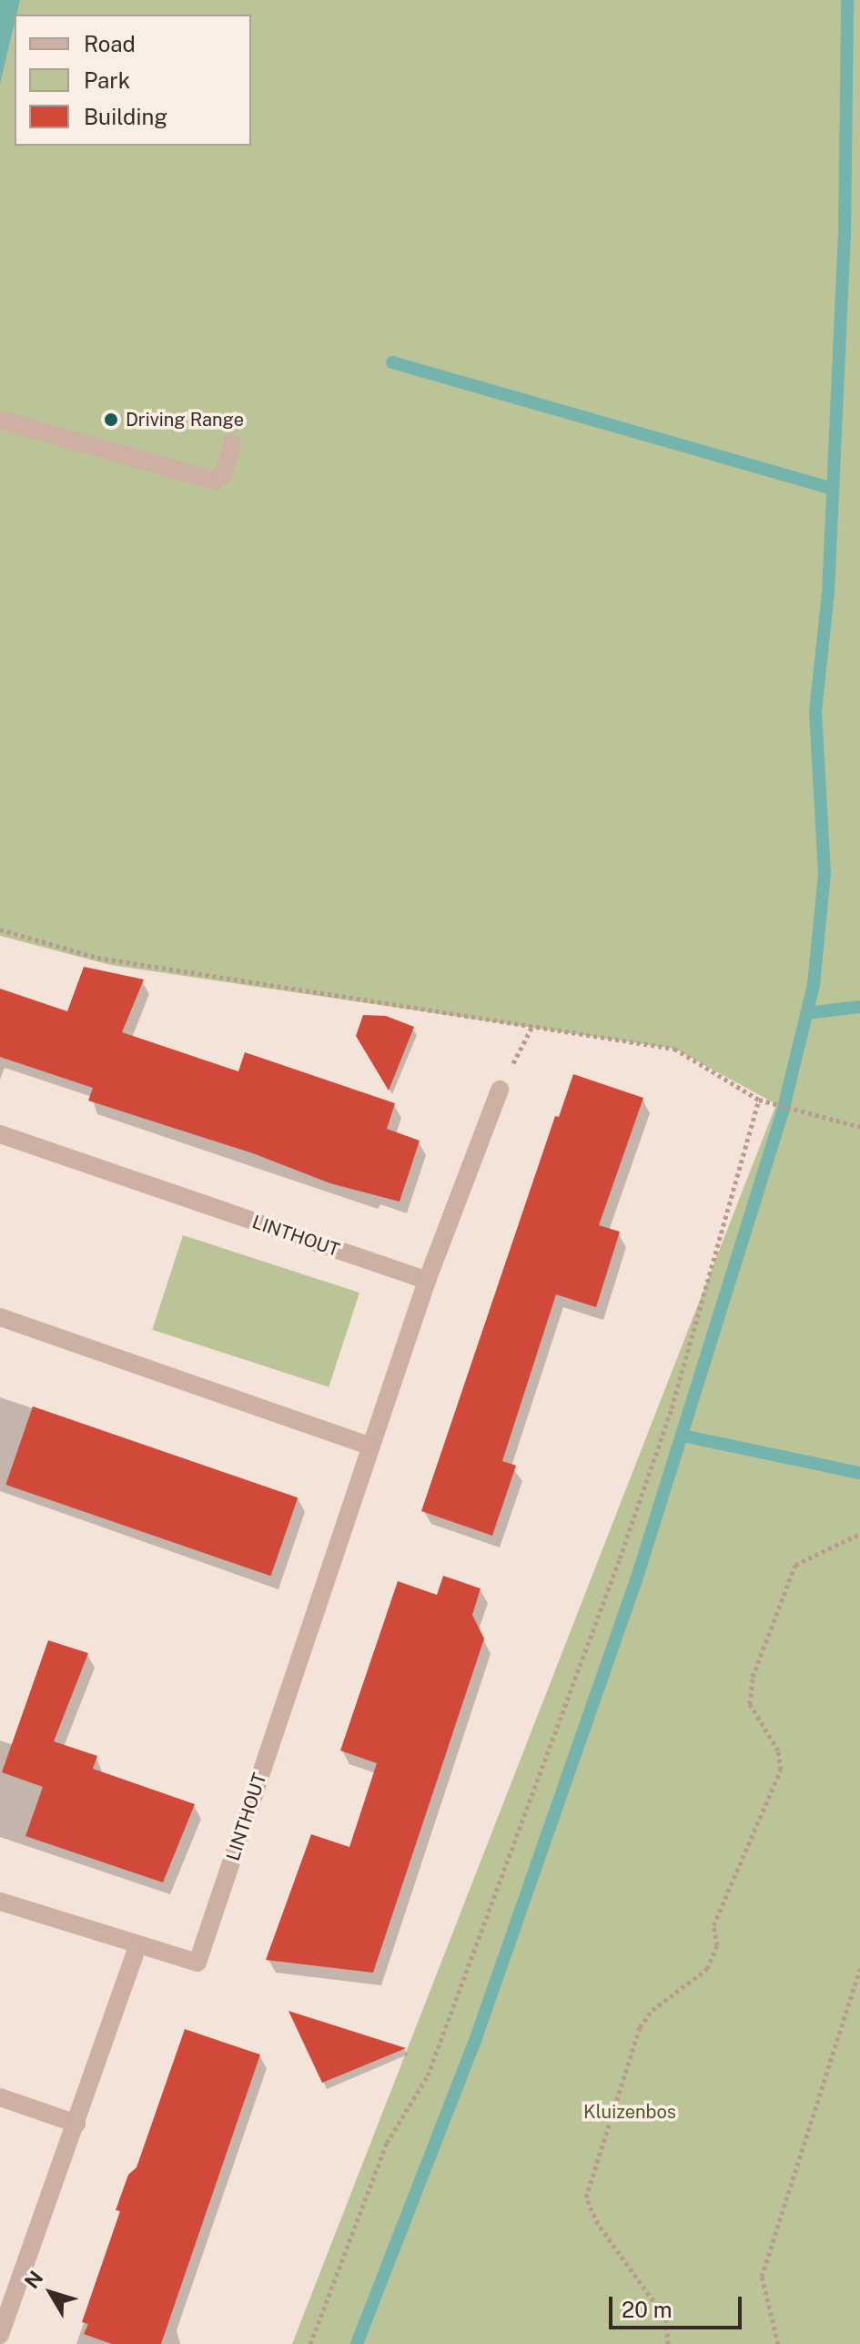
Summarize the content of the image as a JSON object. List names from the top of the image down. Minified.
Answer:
{"streets":{"street":["LINTHOUT"]},"parks":["Kluizenbos"],"places":["Driving Range"],"legend":["Road","Park","Building"],"scale_bar":"20 m","north":"top left"}
